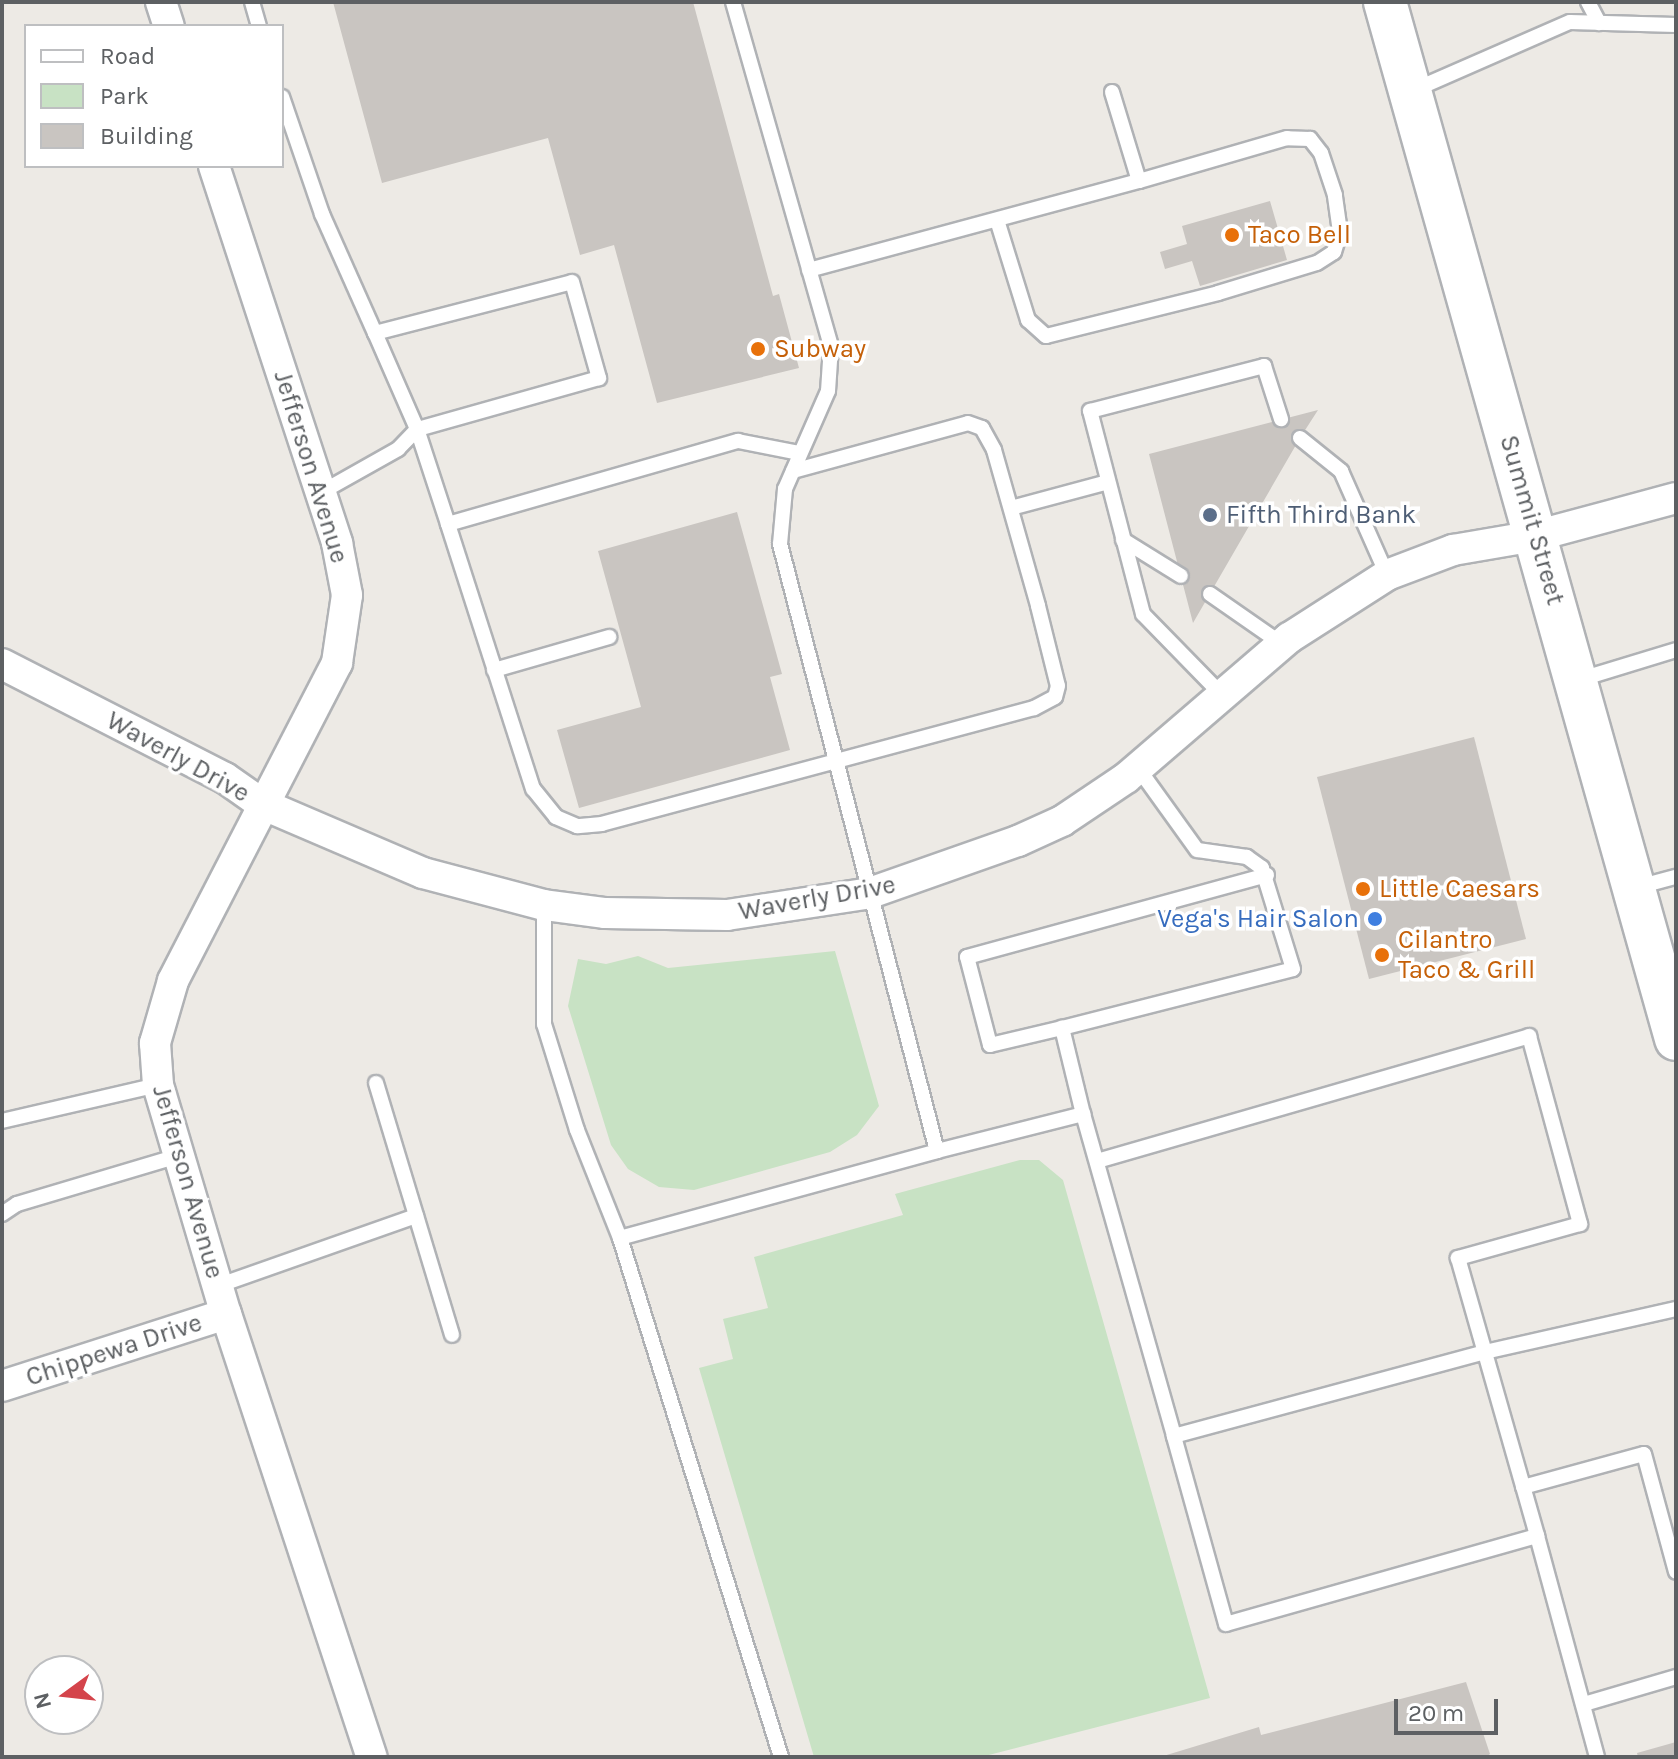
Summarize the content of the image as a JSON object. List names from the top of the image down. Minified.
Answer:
{"streets":{"main road":["Summit Street"],"street":["Jefferson Avenue","Waverly Drive","Chippewa Drive"]},"crossings":[["Jefferson Avenue","Waverly Drive"],["Jefferson Avenue","Chippewa Drive"],["Summit Street","Waverly Drive"]],"places":["Taco Bell","Subway","Fifth Third Bank","Little Caesars","Vega's Hair Salon","Cilantro Taco & Grill"],"legend":["Road","Park","Building"],"scale_bar":"20 m","north":"left"}
